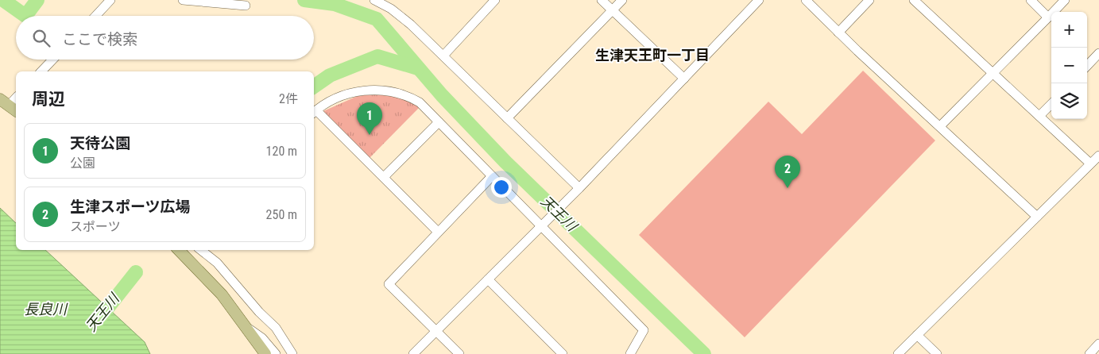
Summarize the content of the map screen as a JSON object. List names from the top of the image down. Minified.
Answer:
{"districts":["生津天王町一丁目"],"water":["天王川","長良川"],"page":{"map_buttons":["+","−"],"search":"ここで検索","heading":["周辺","2件"],"pins":["1","2"],"list":[{"mark":"1","name":"天待公園","note":"公園","value":"120 m"},{"mark":"2","name":"生津スポーツ広場","note":"スポーツ","value":"250 m"}]}}
